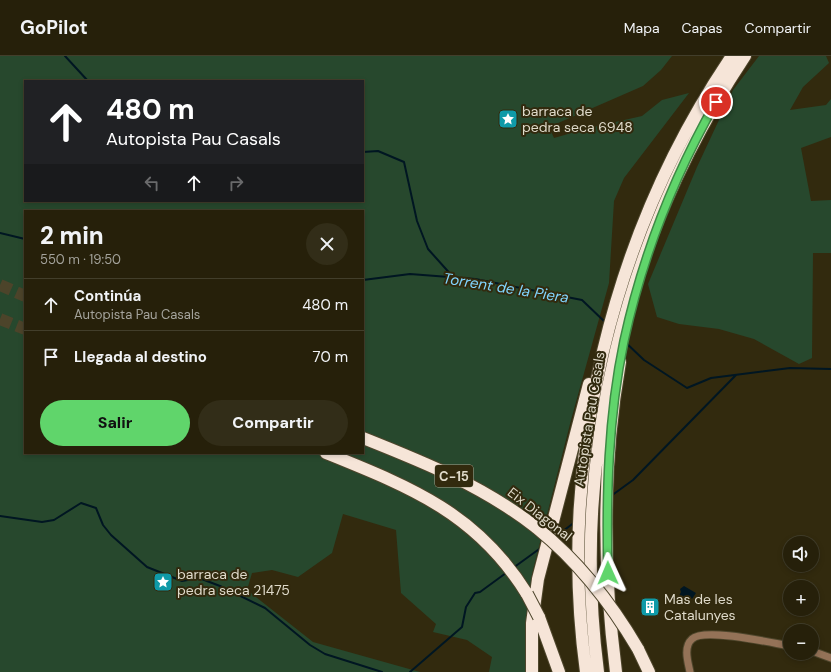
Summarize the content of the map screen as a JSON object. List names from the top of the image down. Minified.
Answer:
{"streets":{"highway":["Autopista Pau Casals","C-15","Eix Diagonal"]},"water":["Torrent de la Piera"],"places":{"place":["barraca de pedra seca 6948","barraca de pedra seca 21475"],"building":["Mas de les Catalunyes"]},"page":{"header":"GoPilot","nav":["Mapa","Capas","Compartir"],"turn":["480 m","Autopista Pau Casals"],"heading":["2 min","550 m · 19:50"],"list":[{"name":"Continúa","note":"Autopista Pau Casals","value":"480 m"},{"name":"Llegada al destino","value":"70 m"}],"buttons":["Salir","Compartir"],"map_buttons":["+","−"]}}
